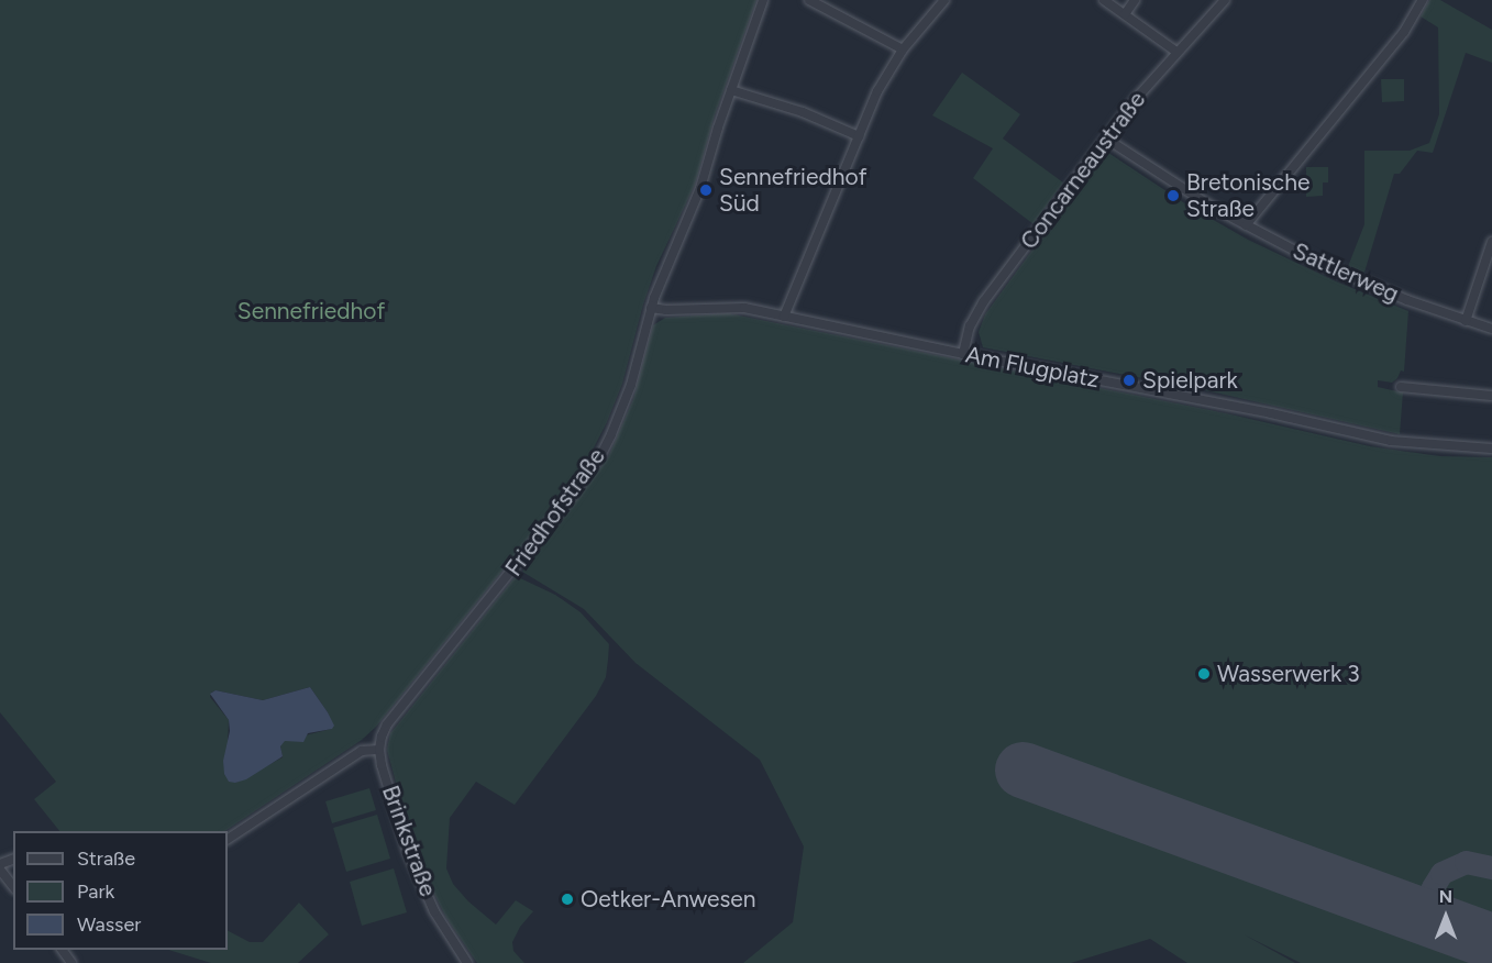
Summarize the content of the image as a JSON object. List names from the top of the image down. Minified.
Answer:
{"streets":{"street":["Concarneaustraße","Sattlerweg","Am Flugplatz","Friedhofstraße","Brinkstraße"]},"crossings":[["Concarneaustraße","Sattlerweg"],["Concarneaustraße","Am Flugplatz"],["Am Flugplatz","Friedhofstraße"],["Friedhofstraße","Brinkstraße"]],"parks":["Sennefriedhof"],"places":["Sennefriedhof Süd","Bretonische Straße","Spielpark","Wasserwerk 3","Oetker-Anwesen"],"legend":["Straße","Park","Wasser"],"north":"top"}
